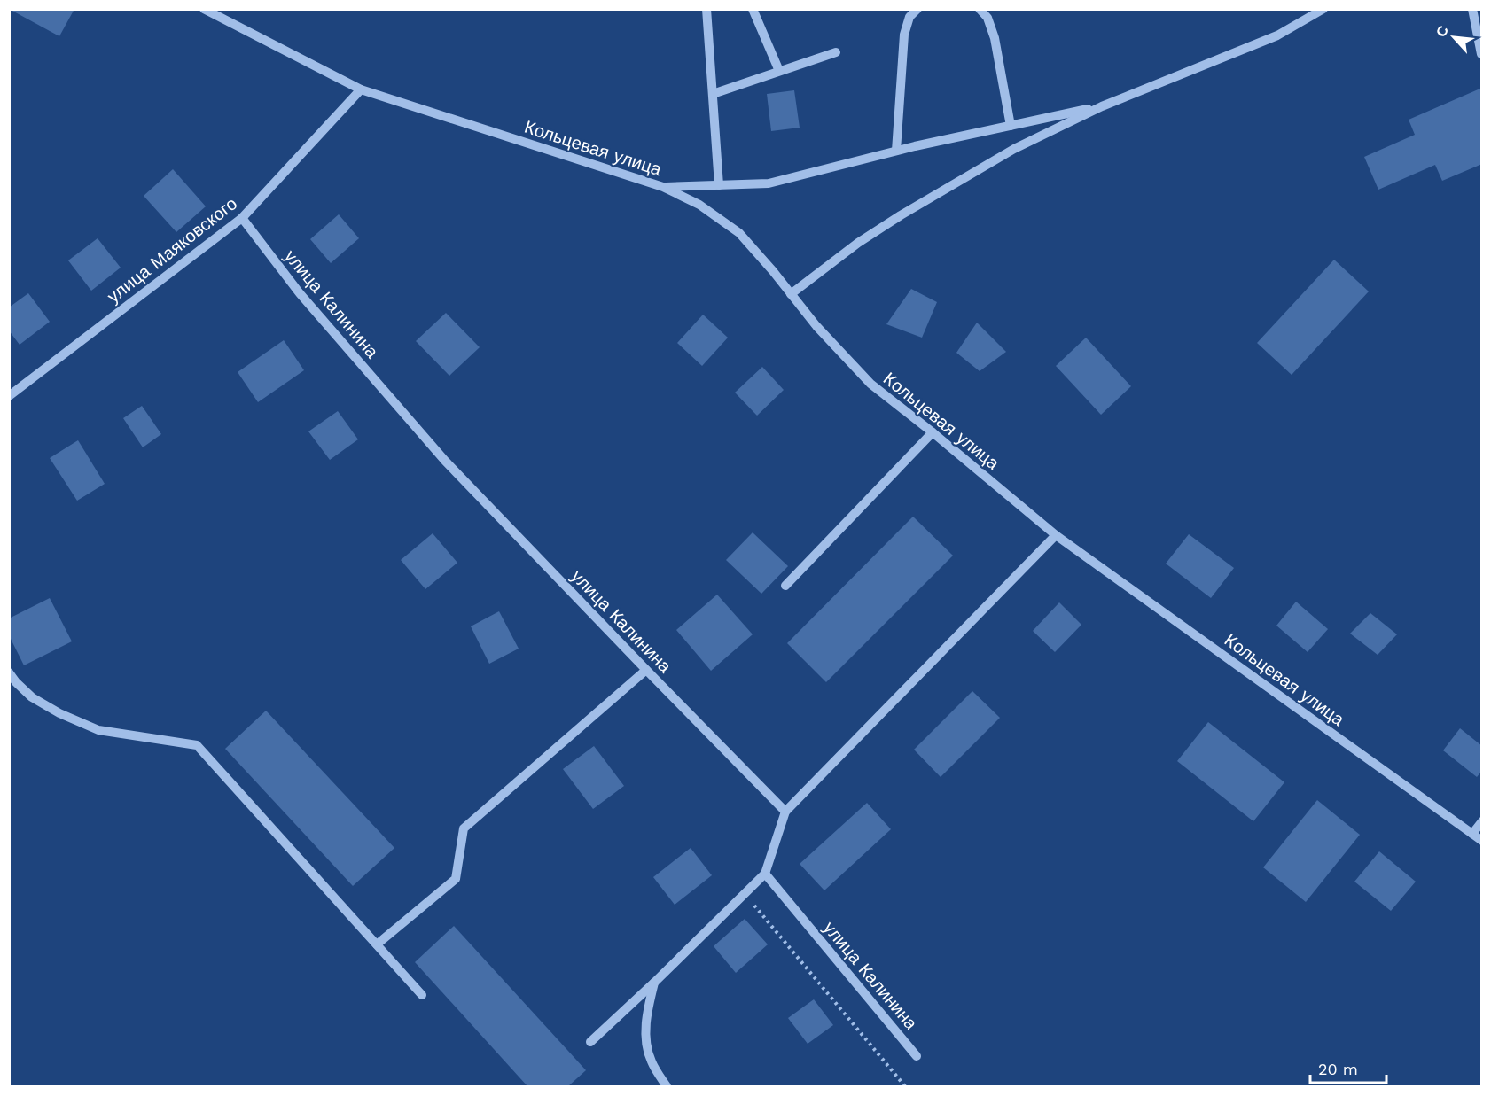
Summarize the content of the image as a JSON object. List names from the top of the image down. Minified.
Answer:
{"streets":{"street":["Кольцевая улица","улица Маяковского","улица Калинина"]},"crossings":[["Кольцевая улица","улица Маяковского"],["улица Маяковского","улица Калинина"]],"scale_bar":"20 m","north":"top left"}
